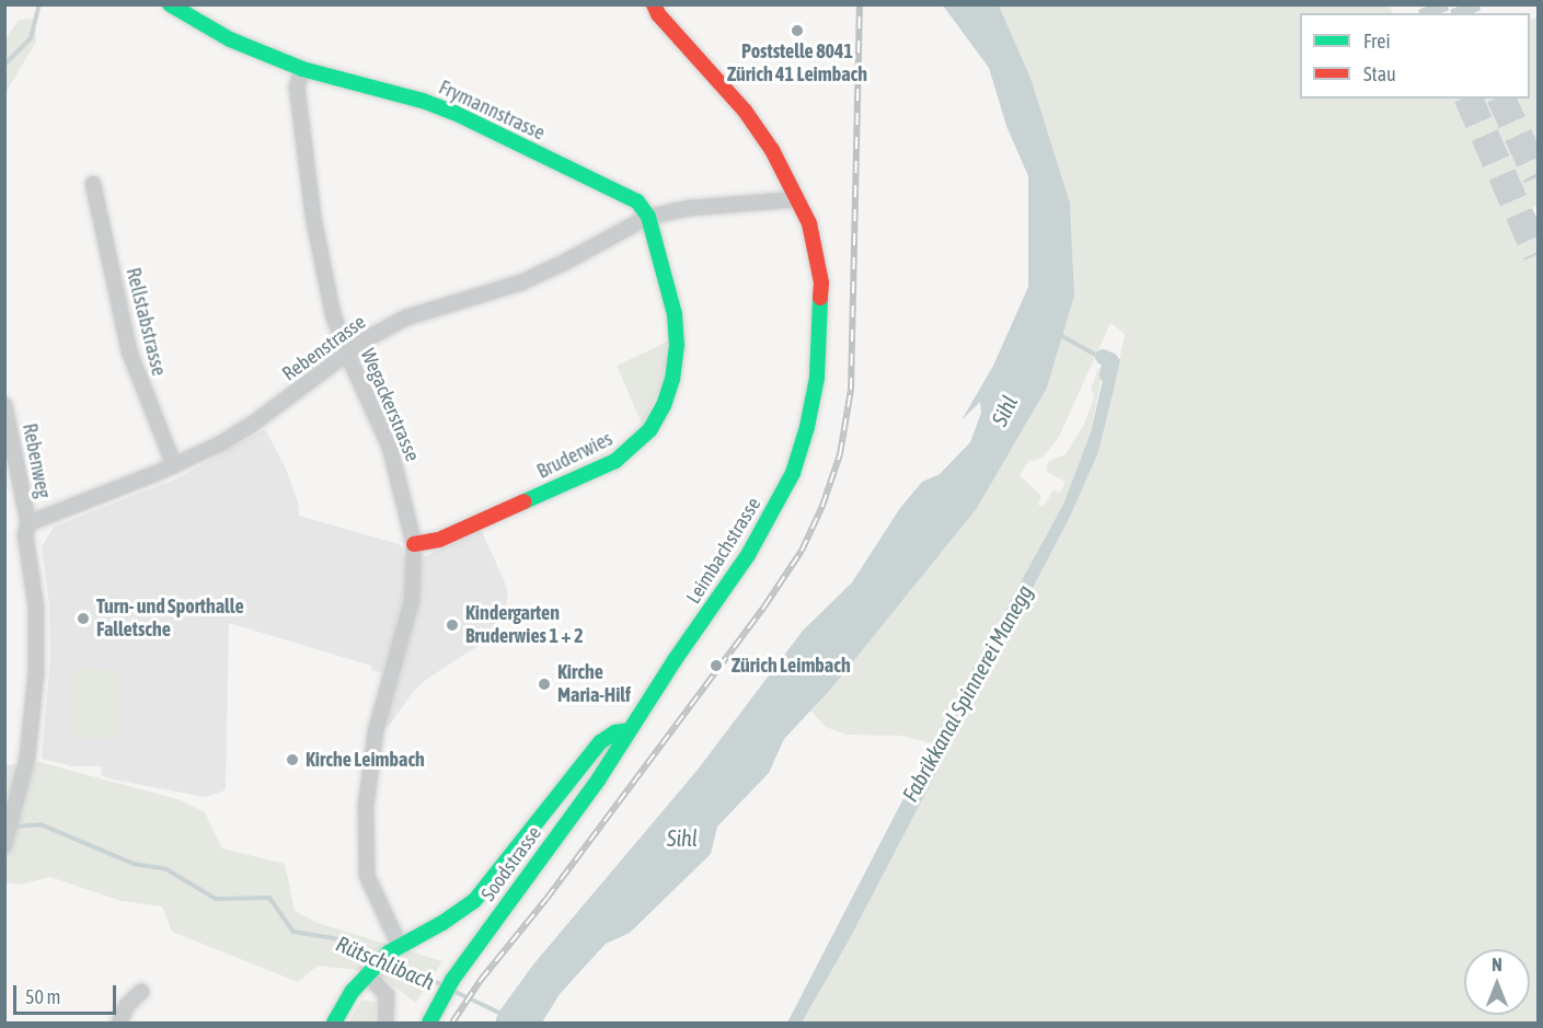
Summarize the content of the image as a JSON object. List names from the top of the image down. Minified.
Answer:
{"streets":{"street":["Frymannstrasse","Rellstabstrasse","Rebenstrasse","Wegackerstrasse","Bruderwies","Rebenweg","Leimbachstrasse","Soodstrasse"]},"crossings":[["Frymannstrasse","Rebenstrasse"],["Frymannstrasse","Wegackerstrasse"],["Frymannstrasse","Bruderwies"],["Rellstabstrasse","Rebenstrasse"],["Rebenstrasse","Wegackerstrasse"],["Rebenstrasse","Bruderwies"],["Rebenstrasse","Rebenweg"],["Wegackerstrasse","Bruderwies"],["Leimbachstrasse","Soodstrasse"]],"water":["Sihl","Fabrikkanal Spinnerei Manegg","Rütschlibach"],"places":["Poststelle 8041 Zürich 41 Leimbach","Turn- und Sporthalle Falletsche","Kindergarten Bruderwies 1 + 2","Zürich Leimbach","Kirche Maria-Hilf","Kirche Leimbach"],"legend":["Frei","Stau"],"scale_bar":"50 m","north":"top"}
